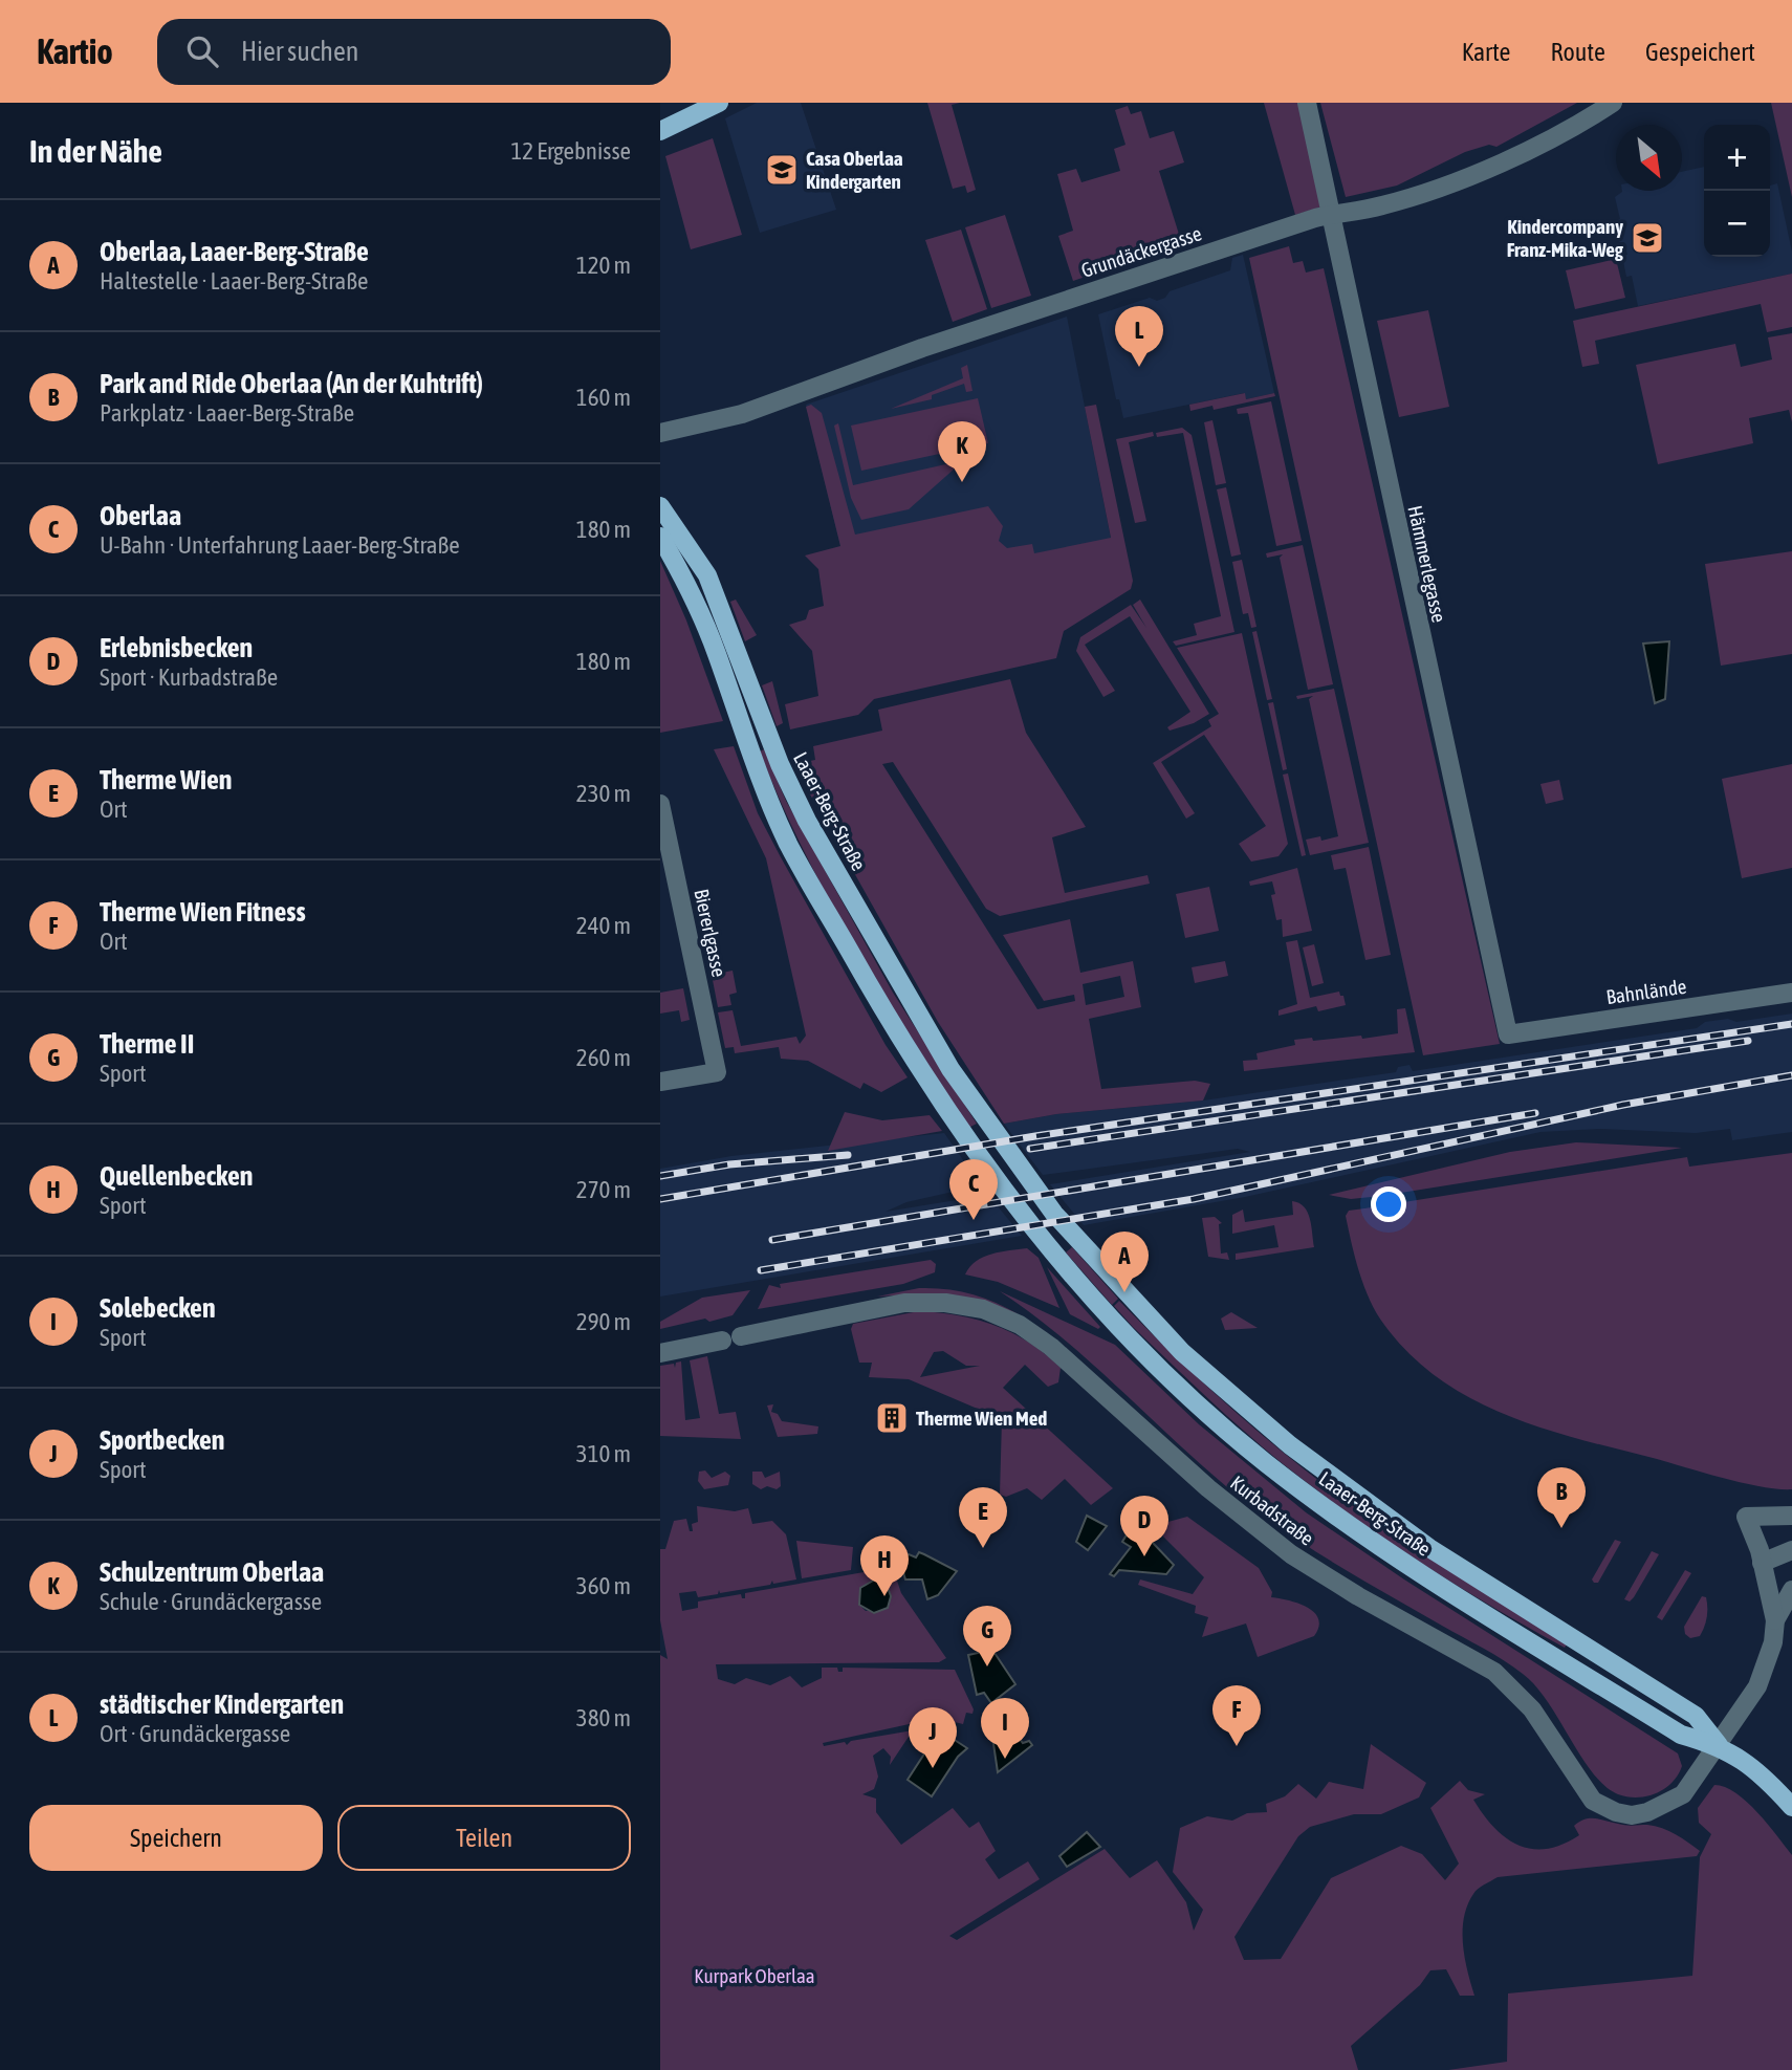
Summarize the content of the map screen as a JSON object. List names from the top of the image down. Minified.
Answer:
{"streets":{"main road":["Laaer-Berg-Straße"],"street":["Grundäckergasse","Hämmerlegasse","Biererlgasse","Bahnlände","Kurbadstraße"]},"crossings":[["Grundäckergasse","Hämmerlegasse"],["Hämmerlegasse","Bahnlände"],["Laaer-Berg-Straße","Kurbadstraße"]],"parks":["Kurpark Oberlaa"],"places":{"school or university":["Casa Oberlaa Kindergarten","Kindercompany Franz-Mika-Weg"],"building":["Therme Wien Med"]},"north":"bottom right","page":{"header":"Kartio","search":"Hier suchen","nav":["Karte","Route","Gespeichert"],"heading":["In der Nähe","12 Ergebnisse"],"map_buttons":["+","−"],"list":[{"mark":"A","name":"Oberlaa, Laaer-Berg-Straße","note":"Haltestelle · Laaer-Berg-Straße","value":"120 m"},{"mark":"B","name":"Park and Ride Oberlaa (An der Kuhtrift)","note":"Parkplatz · Laaer-Berg-Straße","value":"160 m"},{"mark":"C","name":"Oberlaa","note":"U-Bahn · Unterfahrung Laaer-Berg-Straße","value":"180 m"},{"mark":"D","name":"Erlebnisbecken","note":"Sport · Kurbadstraße","value":"180 m"},{"mark":"E","name":"Therme Wien","note":"Ort","value":"230 m"},{"mark":"F","name":"Therme Wien Fitness","note":"Ort","value":"240 m"},{"mark":"G","name":"Therme II","note":"Sport","value":"260 m"},{"mark":"H","name":"Quellenbecken","note":"Sport","value":"270 m"},{"mark":"I","name":"Solebecken","note":"Sport","value":"290 m"},{"mark":"J","name":"Sportbecken","note":"Sport","value":"310 m"},{"mark":"K","name":"Schulzentrum Oberlaa","note":"Schule · Grundäckergasse","value":"360 m"},{"mark":"L","name":"städtischer Kindergarten","note":"Ort · Grundäckergasse","value":"380 m"}],"pins":["L","K","C","A","B","E","D","H","G","F","I","J"],"buttons":["Speichern","Teilen"]}}
